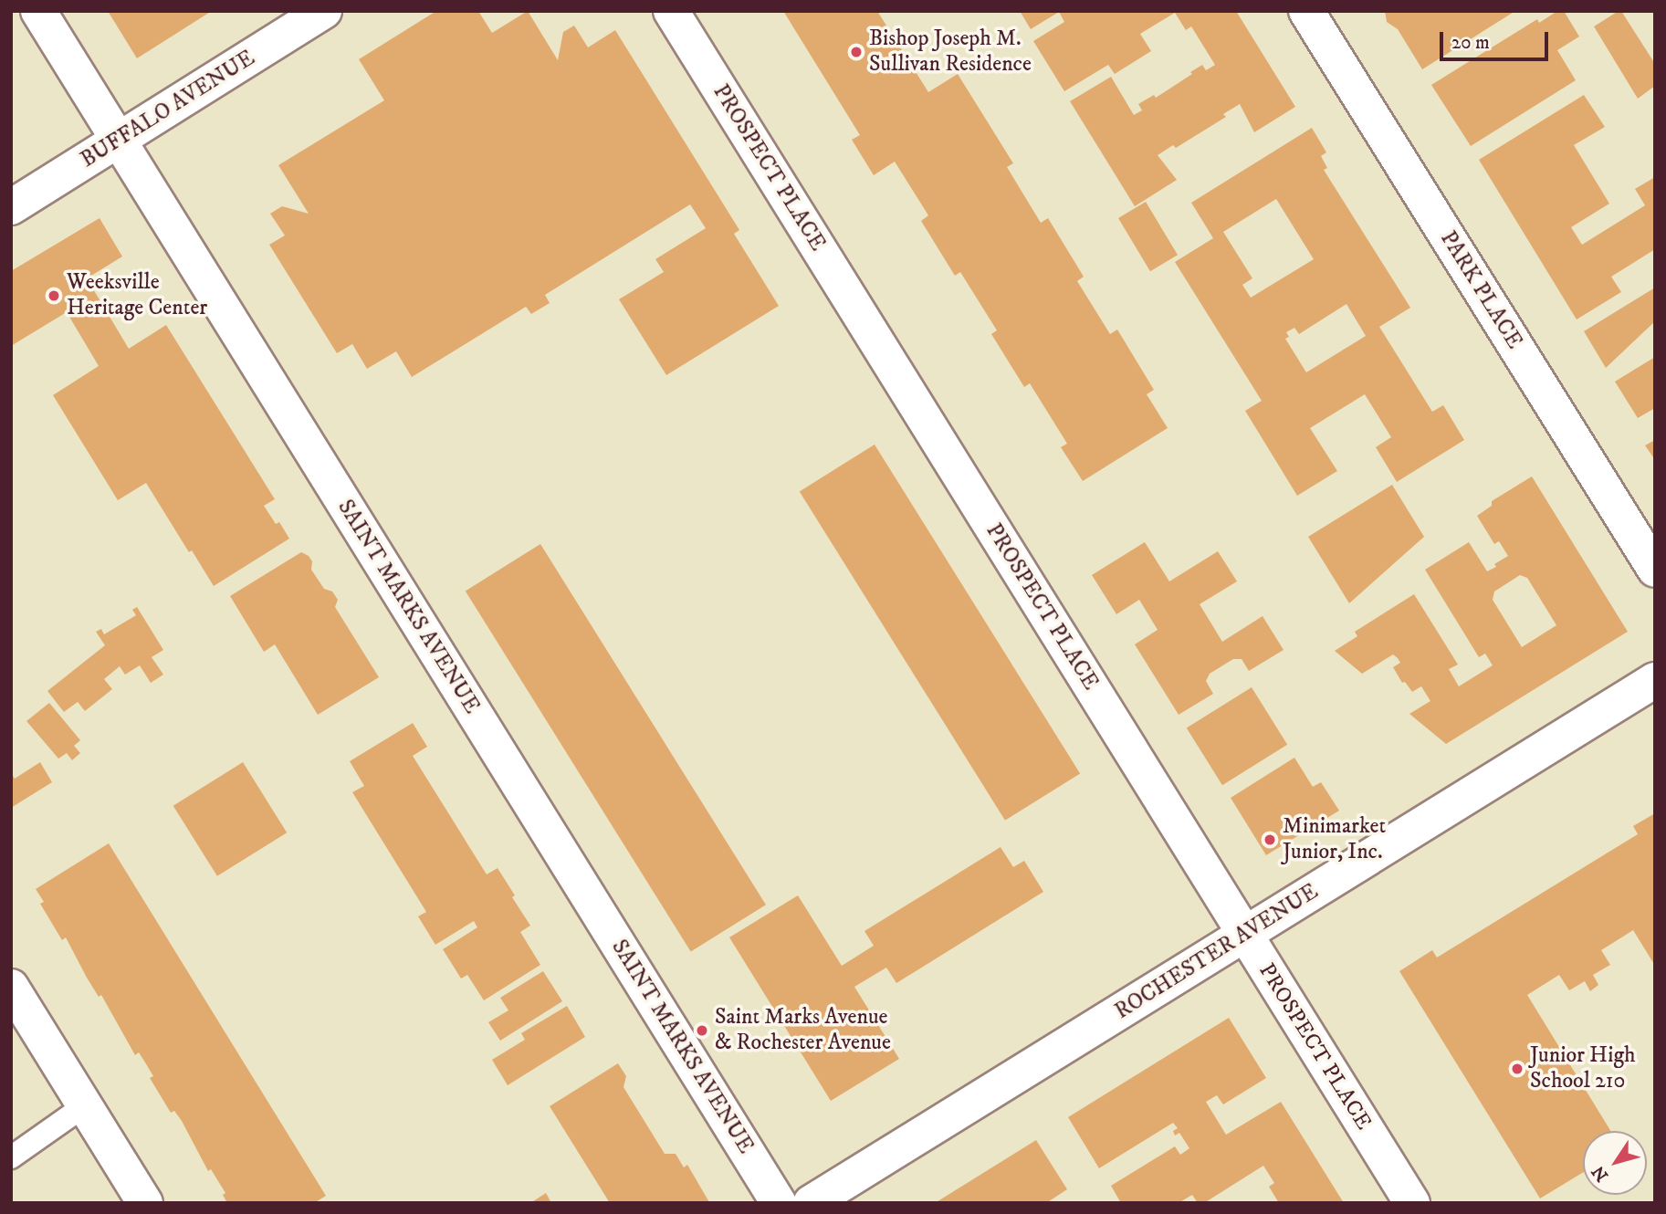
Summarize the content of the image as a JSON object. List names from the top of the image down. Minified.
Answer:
{"streets":{"street":["BUFFALO AVENUE","PROSPECT PLACE","PARK PLACE","SAINT MARKS AVENUE","ROCHESTER AVENUE"]},"crossings":[["BUFFALO AVENUE","SAINT MARKS AVENUE"],["PROSPECT PLACE","ROCHESTER AVENUE"]],"places":["Bishop Joseph M. Sullivan Residence","Weeksville Heritage Center","Minimarket Junior, Inc.","Saint Marks Avenue & Rochester Avenue","Junior High School 210"],"scale_bar":"20 m","north":"bottom left"}
